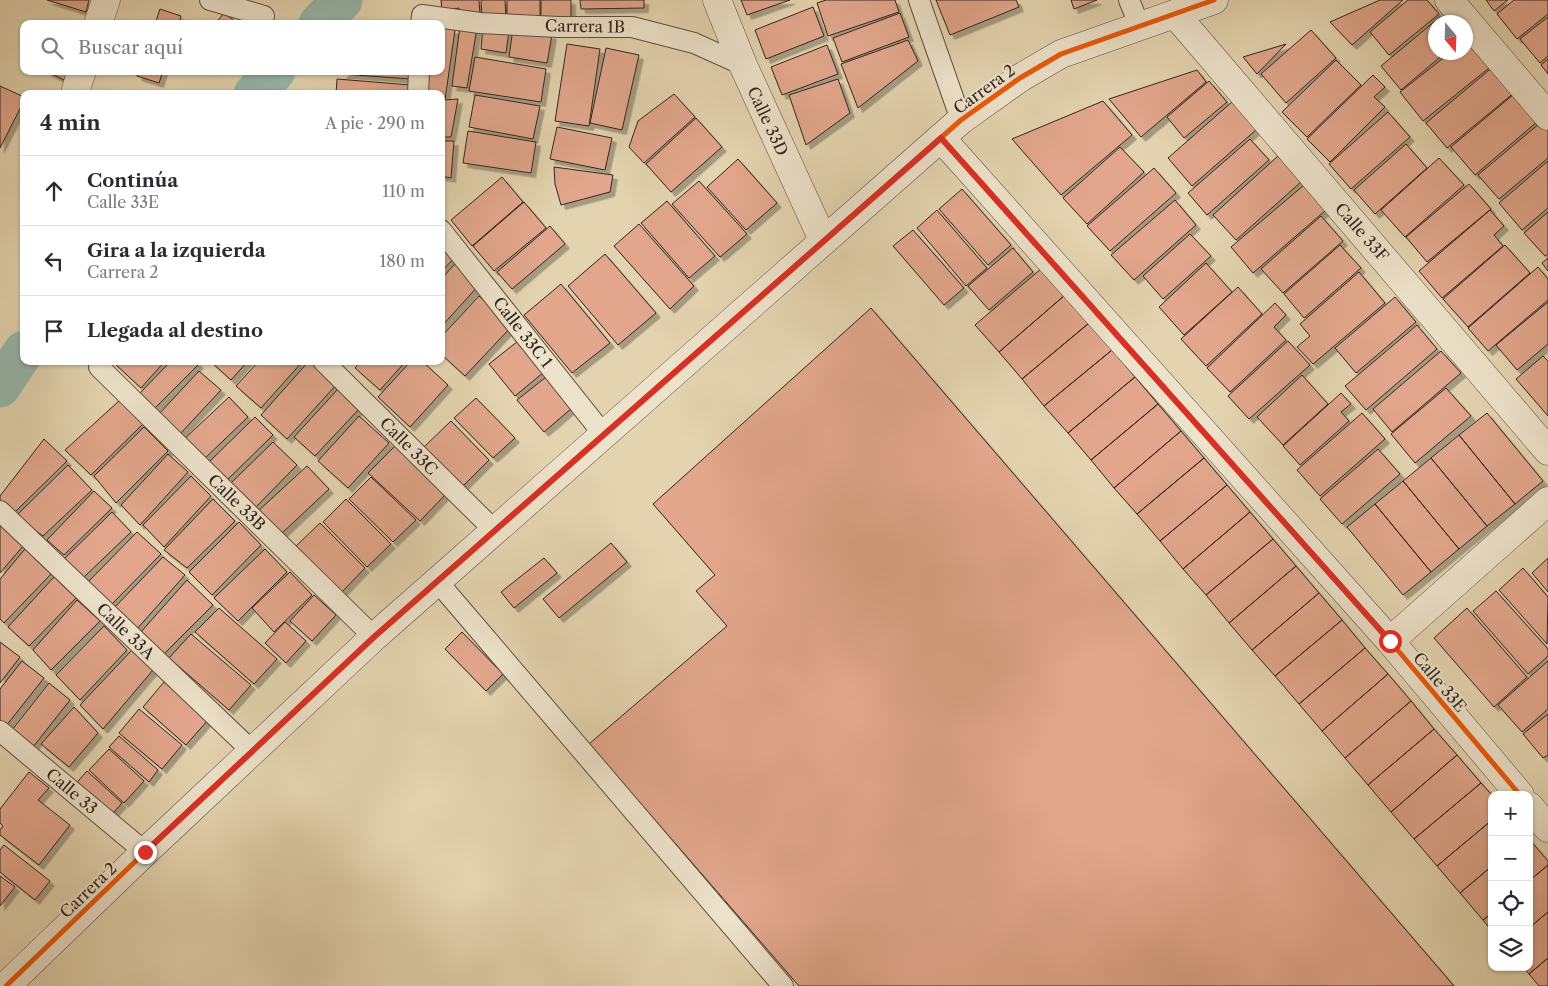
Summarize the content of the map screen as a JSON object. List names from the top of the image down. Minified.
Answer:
{"streets":{"street":["Carrera 2","Calle 33D","Calle 33F","Calle 33E"],"lane":["Carrera 1B","Calle 33C 1","Calle 33C","Calle 33B","Calle 33A","Calle 33"]},"crossings":[["Carrera 1B","Calle 33D"],["Carrera 2","Calle 33D"],["Carrera 2","Calle 33F"],["Carrera 2","Calle 33C 1"],["Carrera 2","Calle 33C"],["Carrera 2","Calle 33B"],["Carrera 2","Calle 33A"],["Carrera 2","Calle 33E"],["Carrera 2","Calle 33"]],"north":"bottom","page":{"search":"Buscar aquí","heading":["4 min","A pie · 290 m"],"list":[["Continúa","Calle 33E","110 m"],["Gira a la izquierda","Carrera 2","180 m"],"Llegada al destino"],"map_buttons":["+","−"]}}
